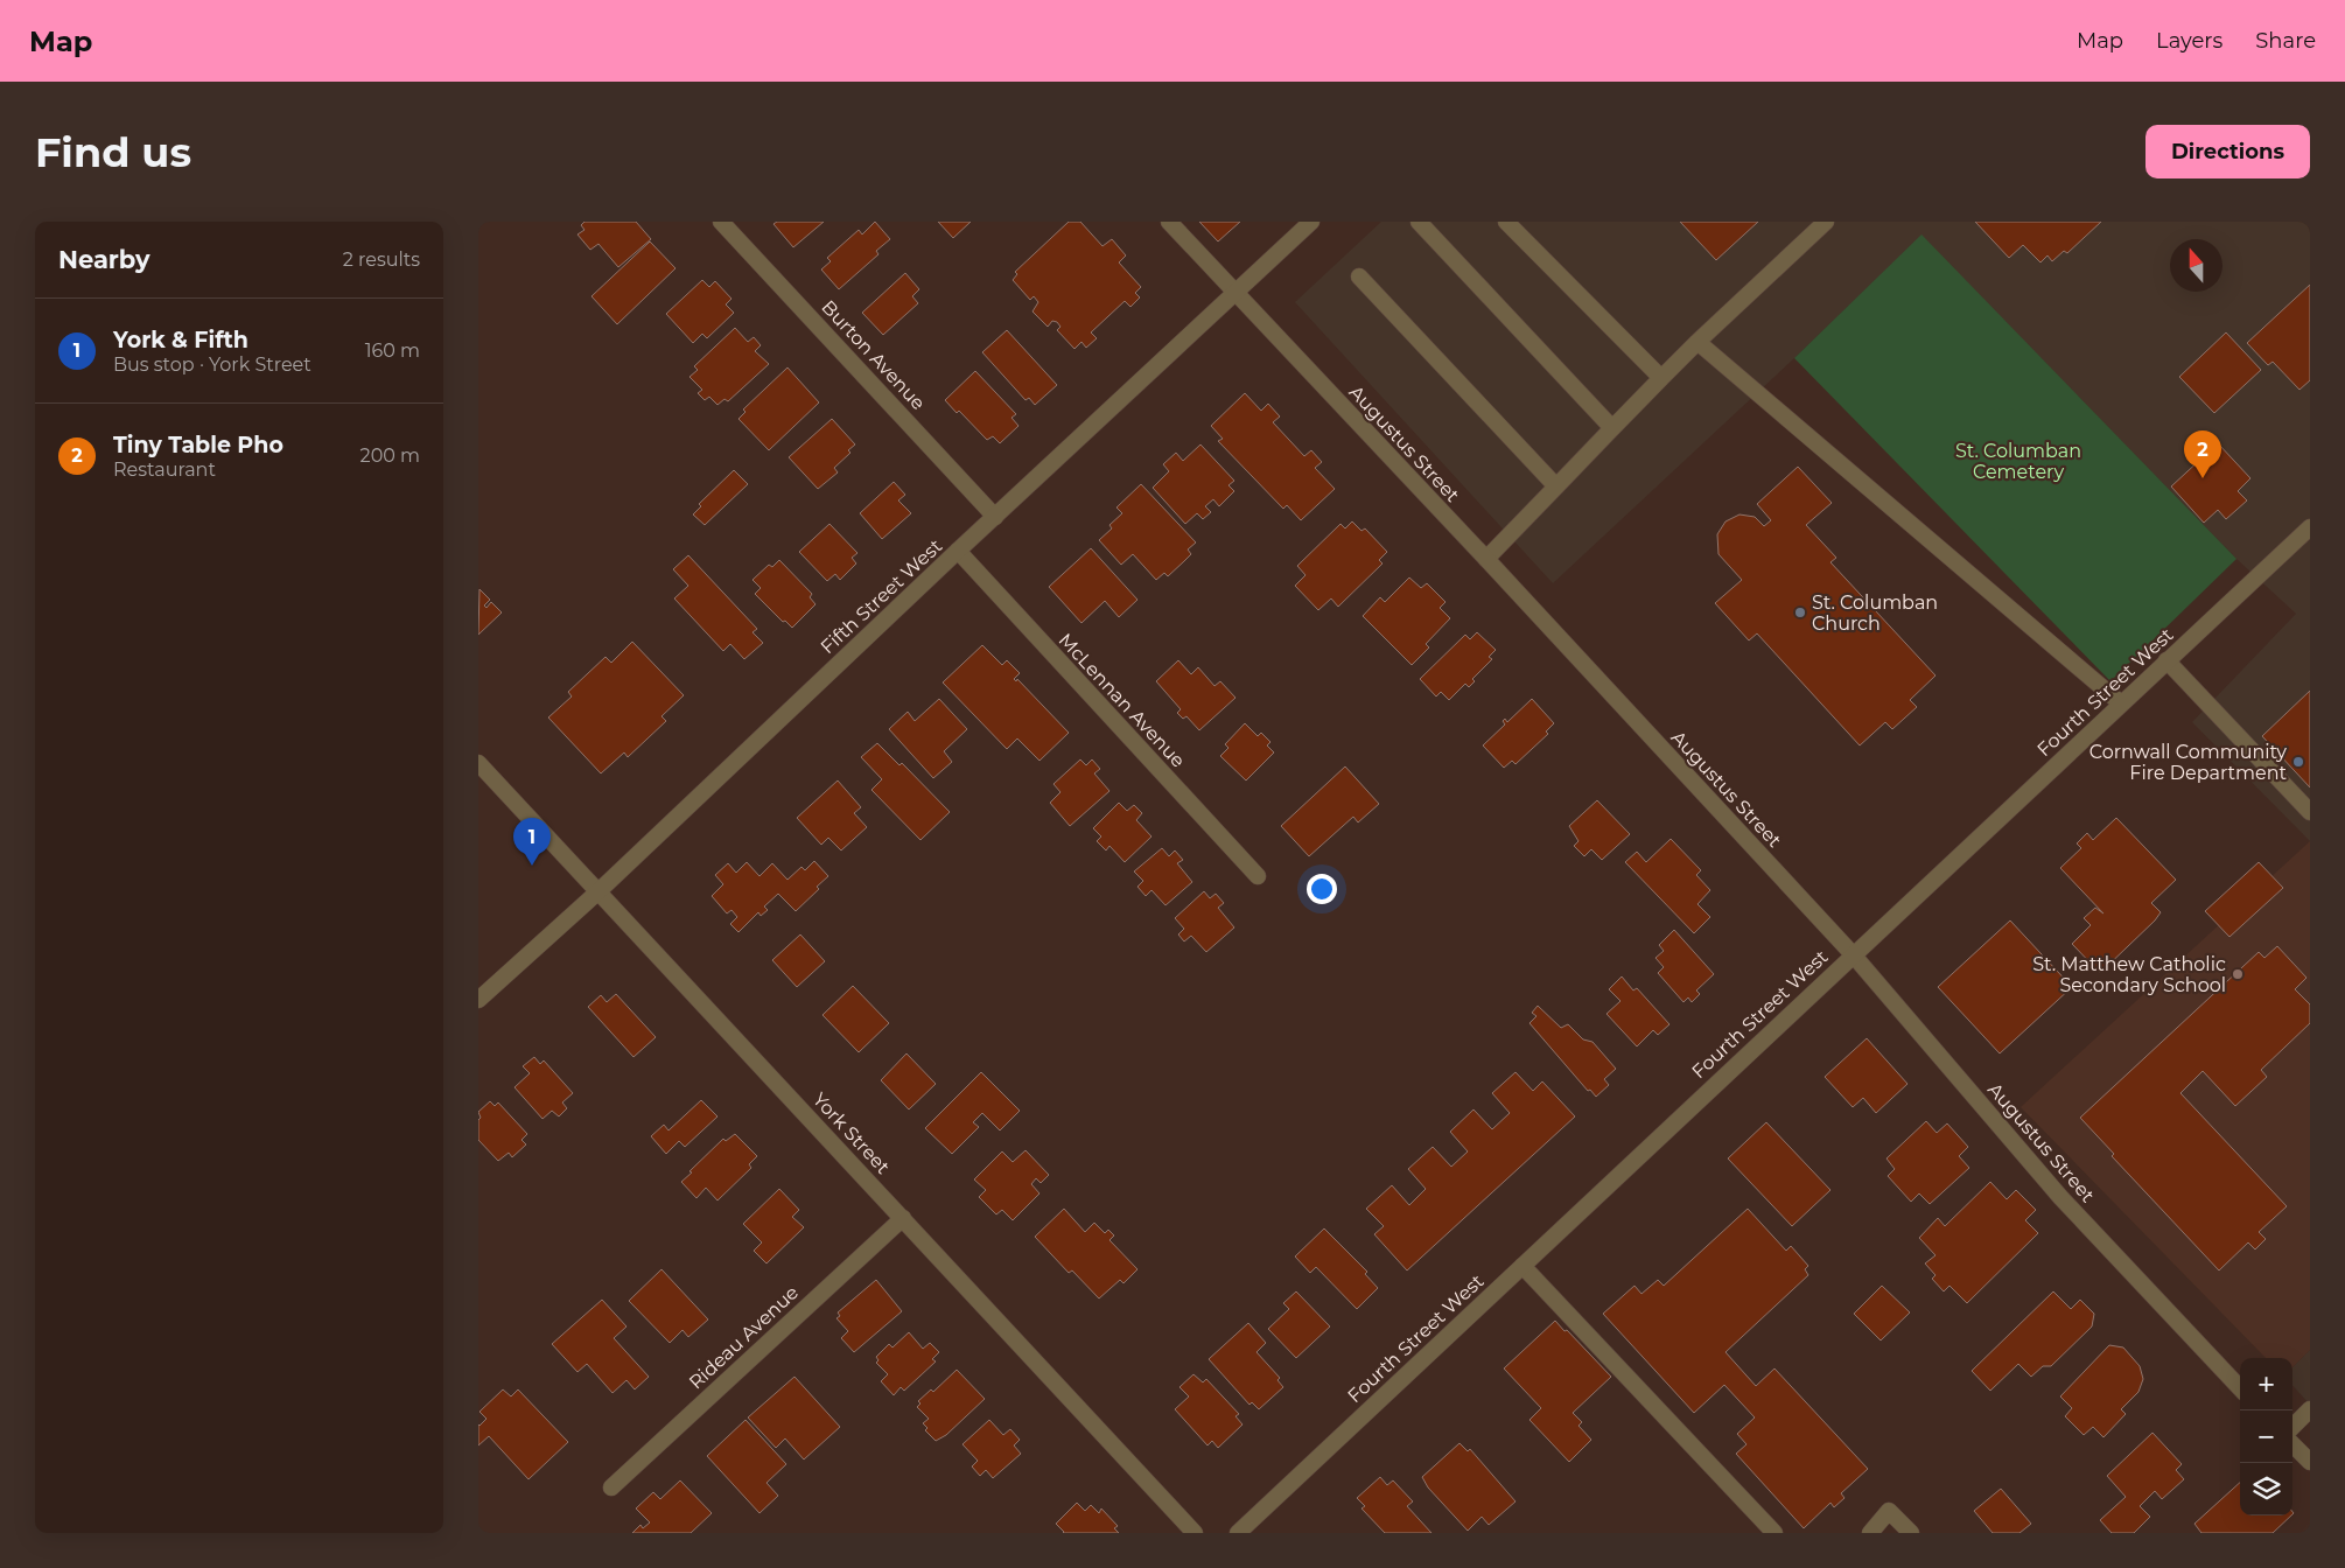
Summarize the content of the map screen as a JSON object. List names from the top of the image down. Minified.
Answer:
{"streets":{"street":["Burton Avenue","Augustus Street","Fifth Street West","Fourth Street West","McLennan Avenue","York Street","Rideau Avenue"]},"crossings":[["Burton Avenue","Fifth Street West"],["Augustus Street","Fifth Street West"],["Augustus Street","Fourth Street West"],["Fifth Street West","McLennan Avenue"],["Fifth Street West","York Street"],["York Street","Rideau Avenue"]],"parks":["St. Columban Cemetery"],"places":["St. Columban Church","Cornwall Community Fire Department","St. Matthew Catholic Secondary School"],"north":"top","page":{"header":"Map","nav":["Map","Layers","Share"],"buttons":"Directions","title":"Find us","heading":["Nearby","2 results"],"list":[{"mark":"1","name":"York & Fifth","note":"Bus stop · York Street","value":"160 m"},{"mark":"2","name":"Tiny Table Pho","note":"Restaurant","value":"200 m"}],"pins":["2","1"],"map_buttons":["+","−"]}}
